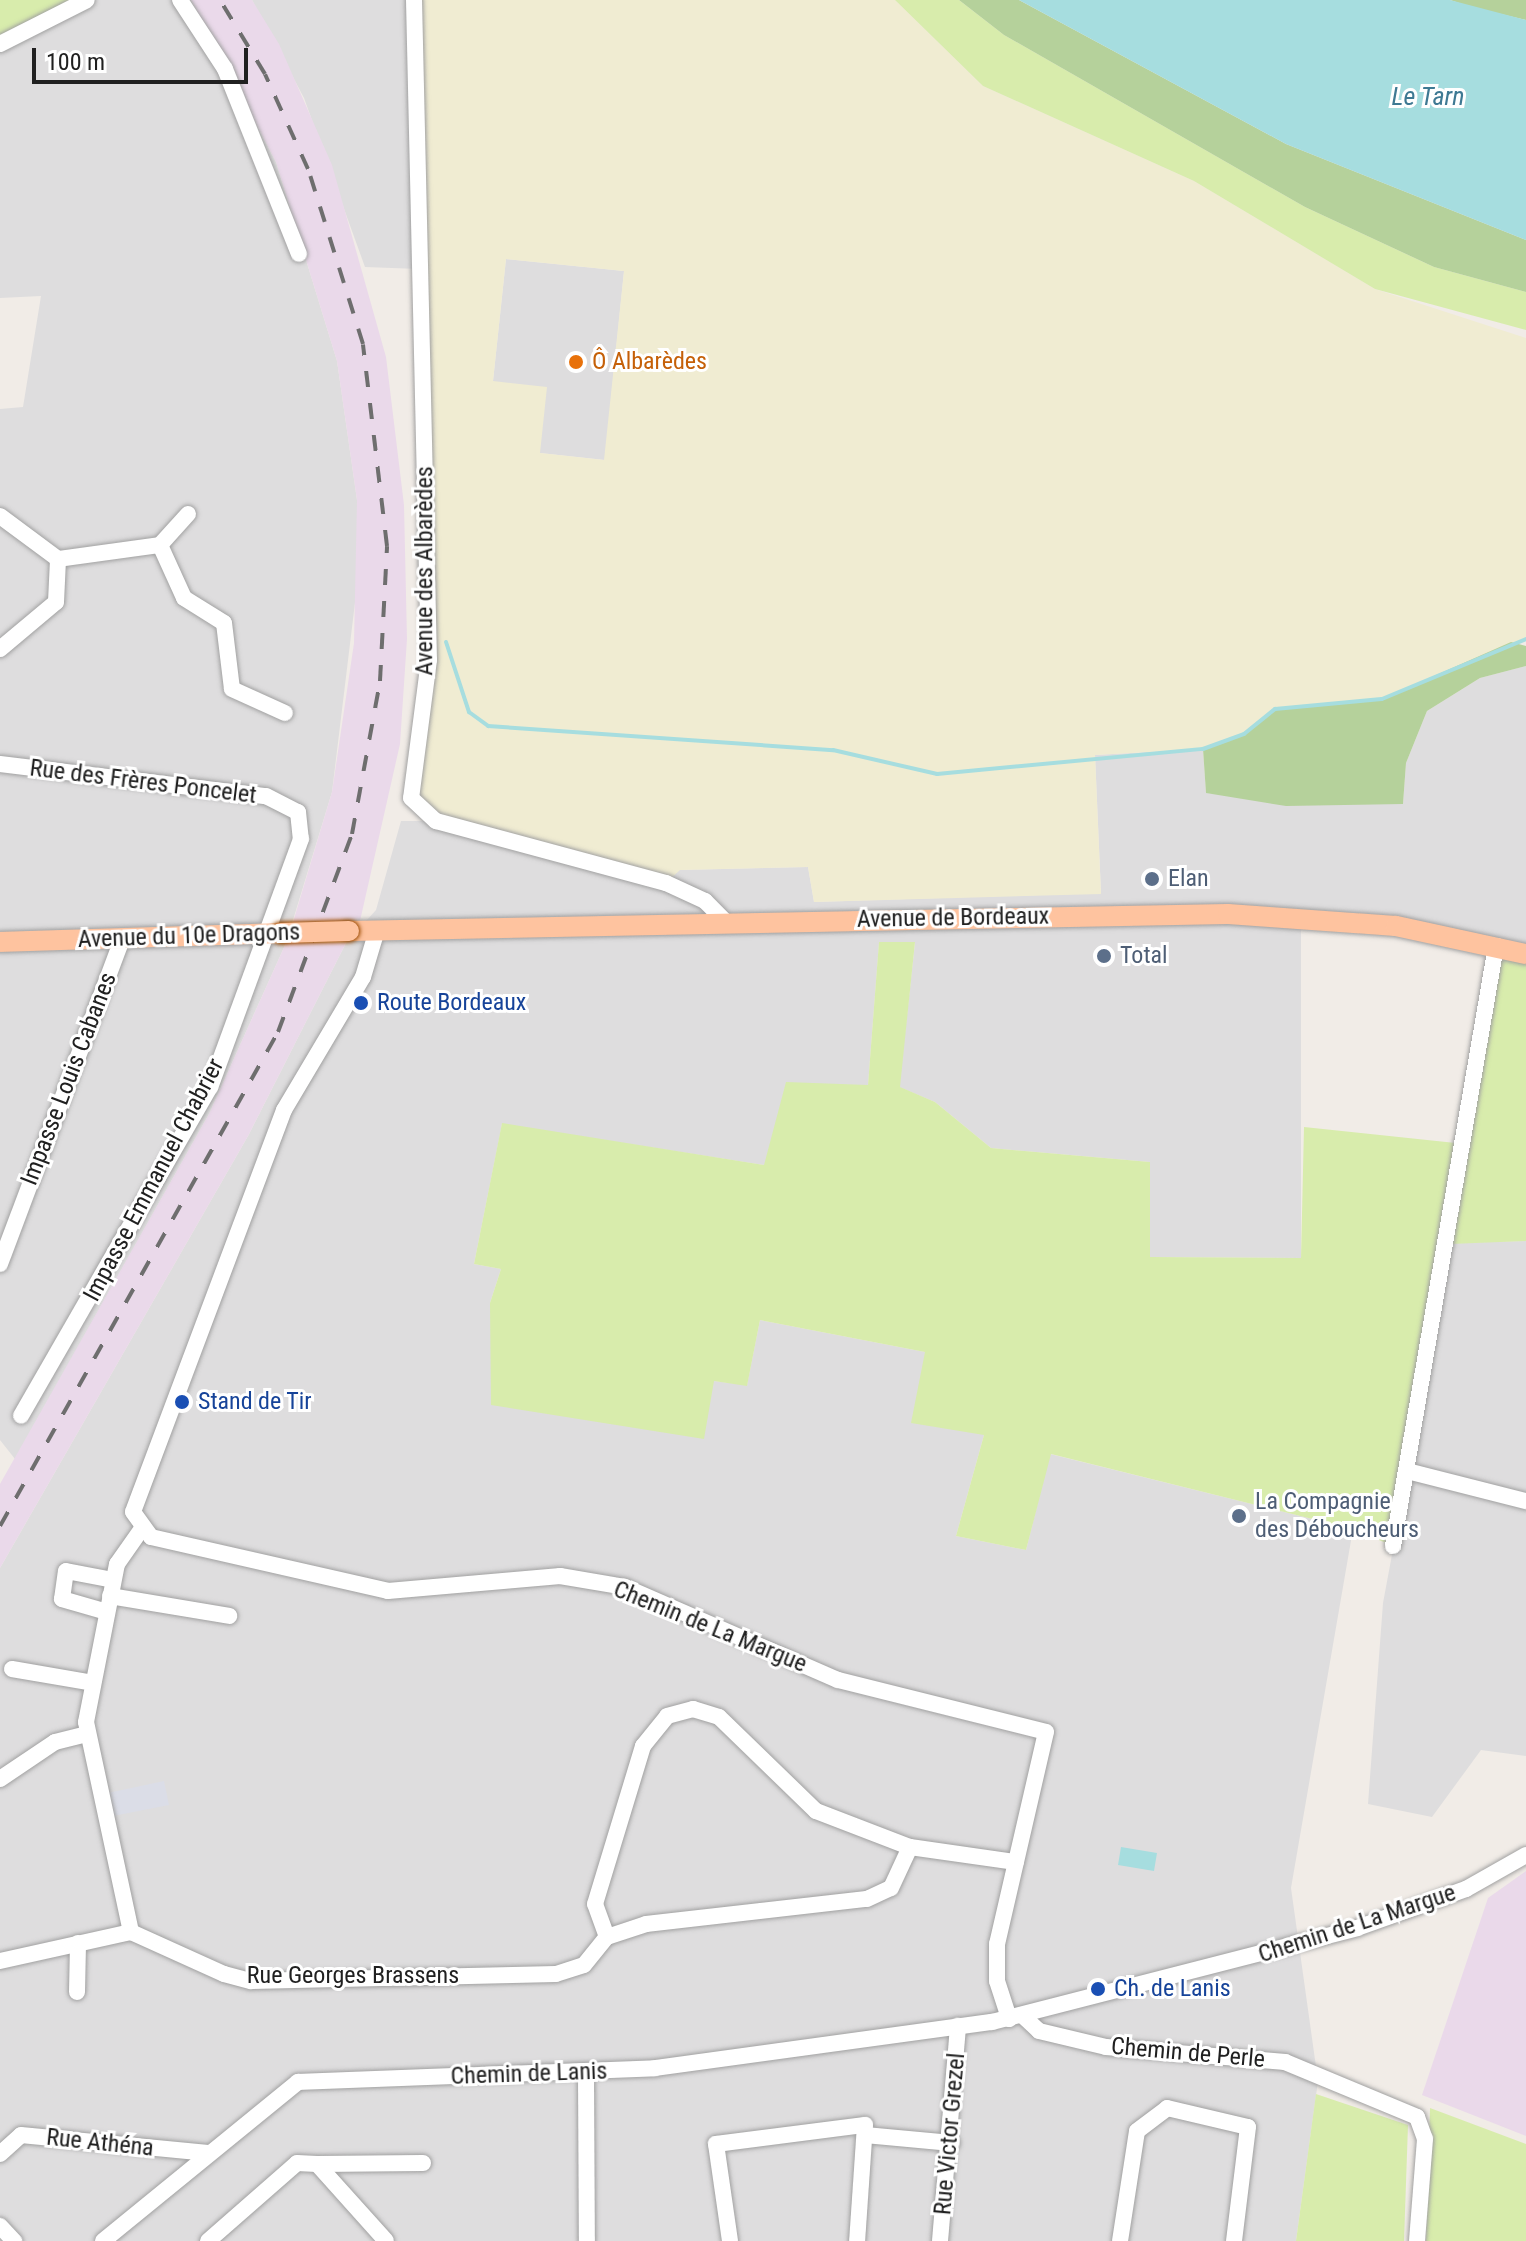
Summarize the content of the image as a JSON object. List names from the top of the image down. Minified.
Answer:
{"streets":{"main road":["Avenue de Bordeaux","Avenue du 10e Dragons"],"street":["Avenue des Albarèdes","Rue des Frères Poncelet","Impasse Louis Cabanes","Impasse Emmanuel Chabrier","Chemin de La Margue","Rue Georges Brassens","Chemin de Perle","Chemin de Lanis","Rue Victor Grezel","Rue Athéna"]},"crossings":[["Avenue des Albarèdes","Avenue de Bordeaux"],["Rue des Frères Poncelet","Avenue du 10e Dragons"],["Rue des Frères Poncelet","Impasse Emmanuel Chabrier"],["Avenue de Bordeaux","Avenue du 10e Dragons"],["Avenue du 10e Dragons","Impasse Louis Cabanes"],["Avenue du 10e Dragons","Impasse Emmanuel Chabrier"],["Chemin de La Margue","Chemin de Perle"],["Chemin de La Margue","Chemin de Lanis"],["Chemin de Perle","Chemin de Lanis"],["Chemin de Lanis","Rue Victor Grezel"],["Chemin de Lanis","Rue Athéna"]],"water":["Le Tarn"],"places":["Ô Albarèdes","Elan","Total","Route Bordeaux","Stand de Tir","La Compagnie des Déboucheurs","Ch. de Lanis"],"scale_bar":"100 m"}
